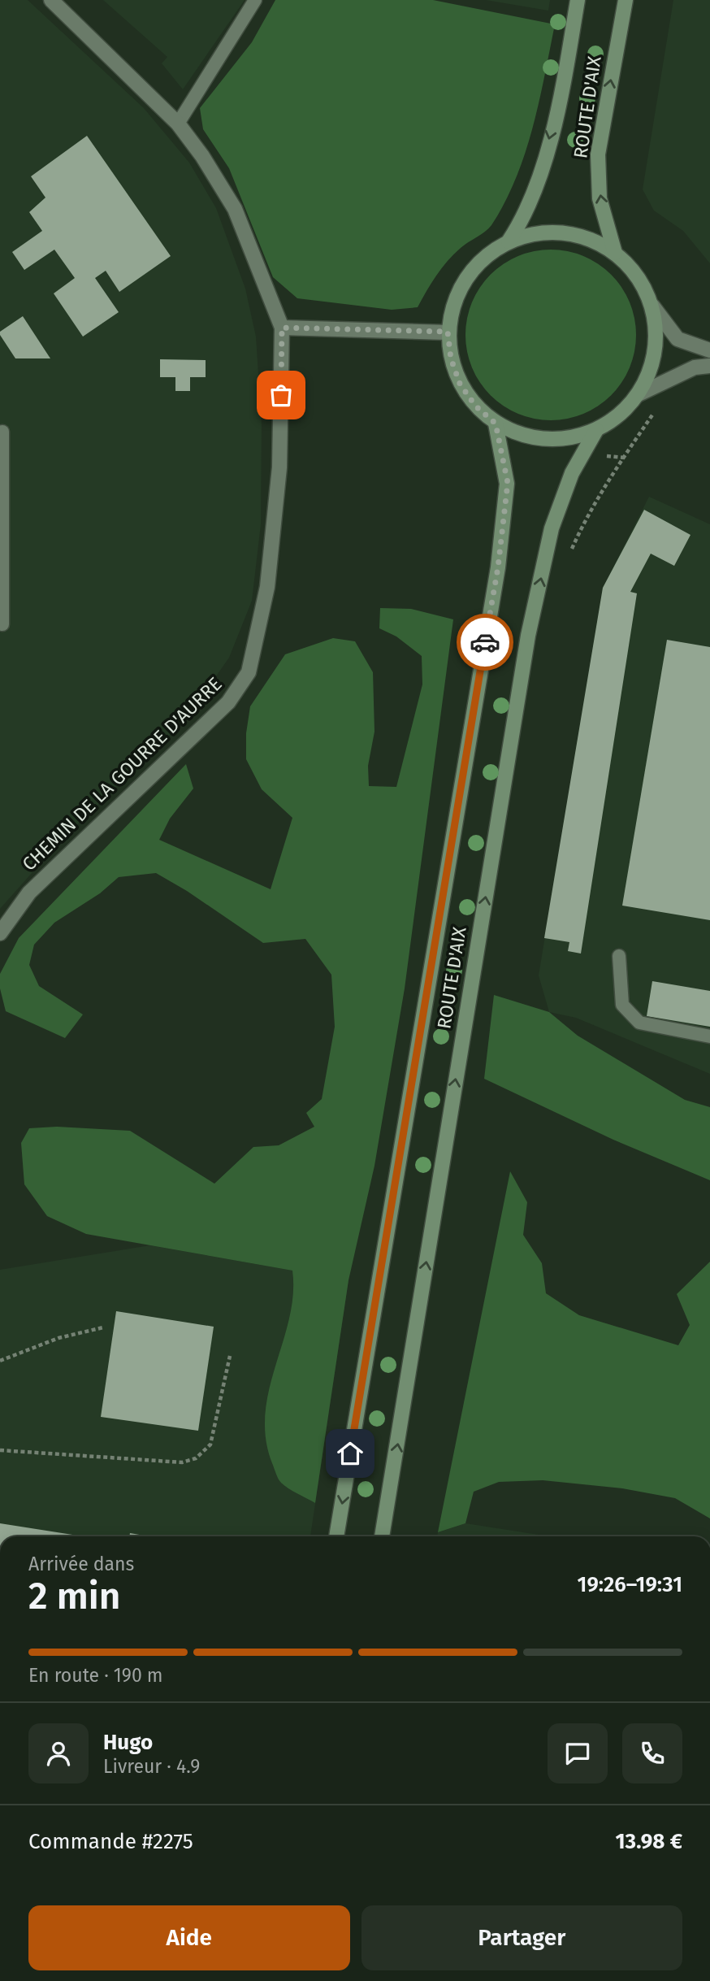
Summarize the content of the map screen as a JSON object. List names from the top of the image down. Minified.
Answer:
{"streets":{"main road":["ROUTE D'AIX"],"street":["CHEMIN DE LA GOURRE D'AURRE"]},"page":{"heading":["2 min","Arrivée dans","19:26–19:31"],"panel":["Hugo","Livreur · 4.9","Commande #2275","13.98 €"],"bar":"En route · 190 m","buttons":["Aide","Partager"]}}
